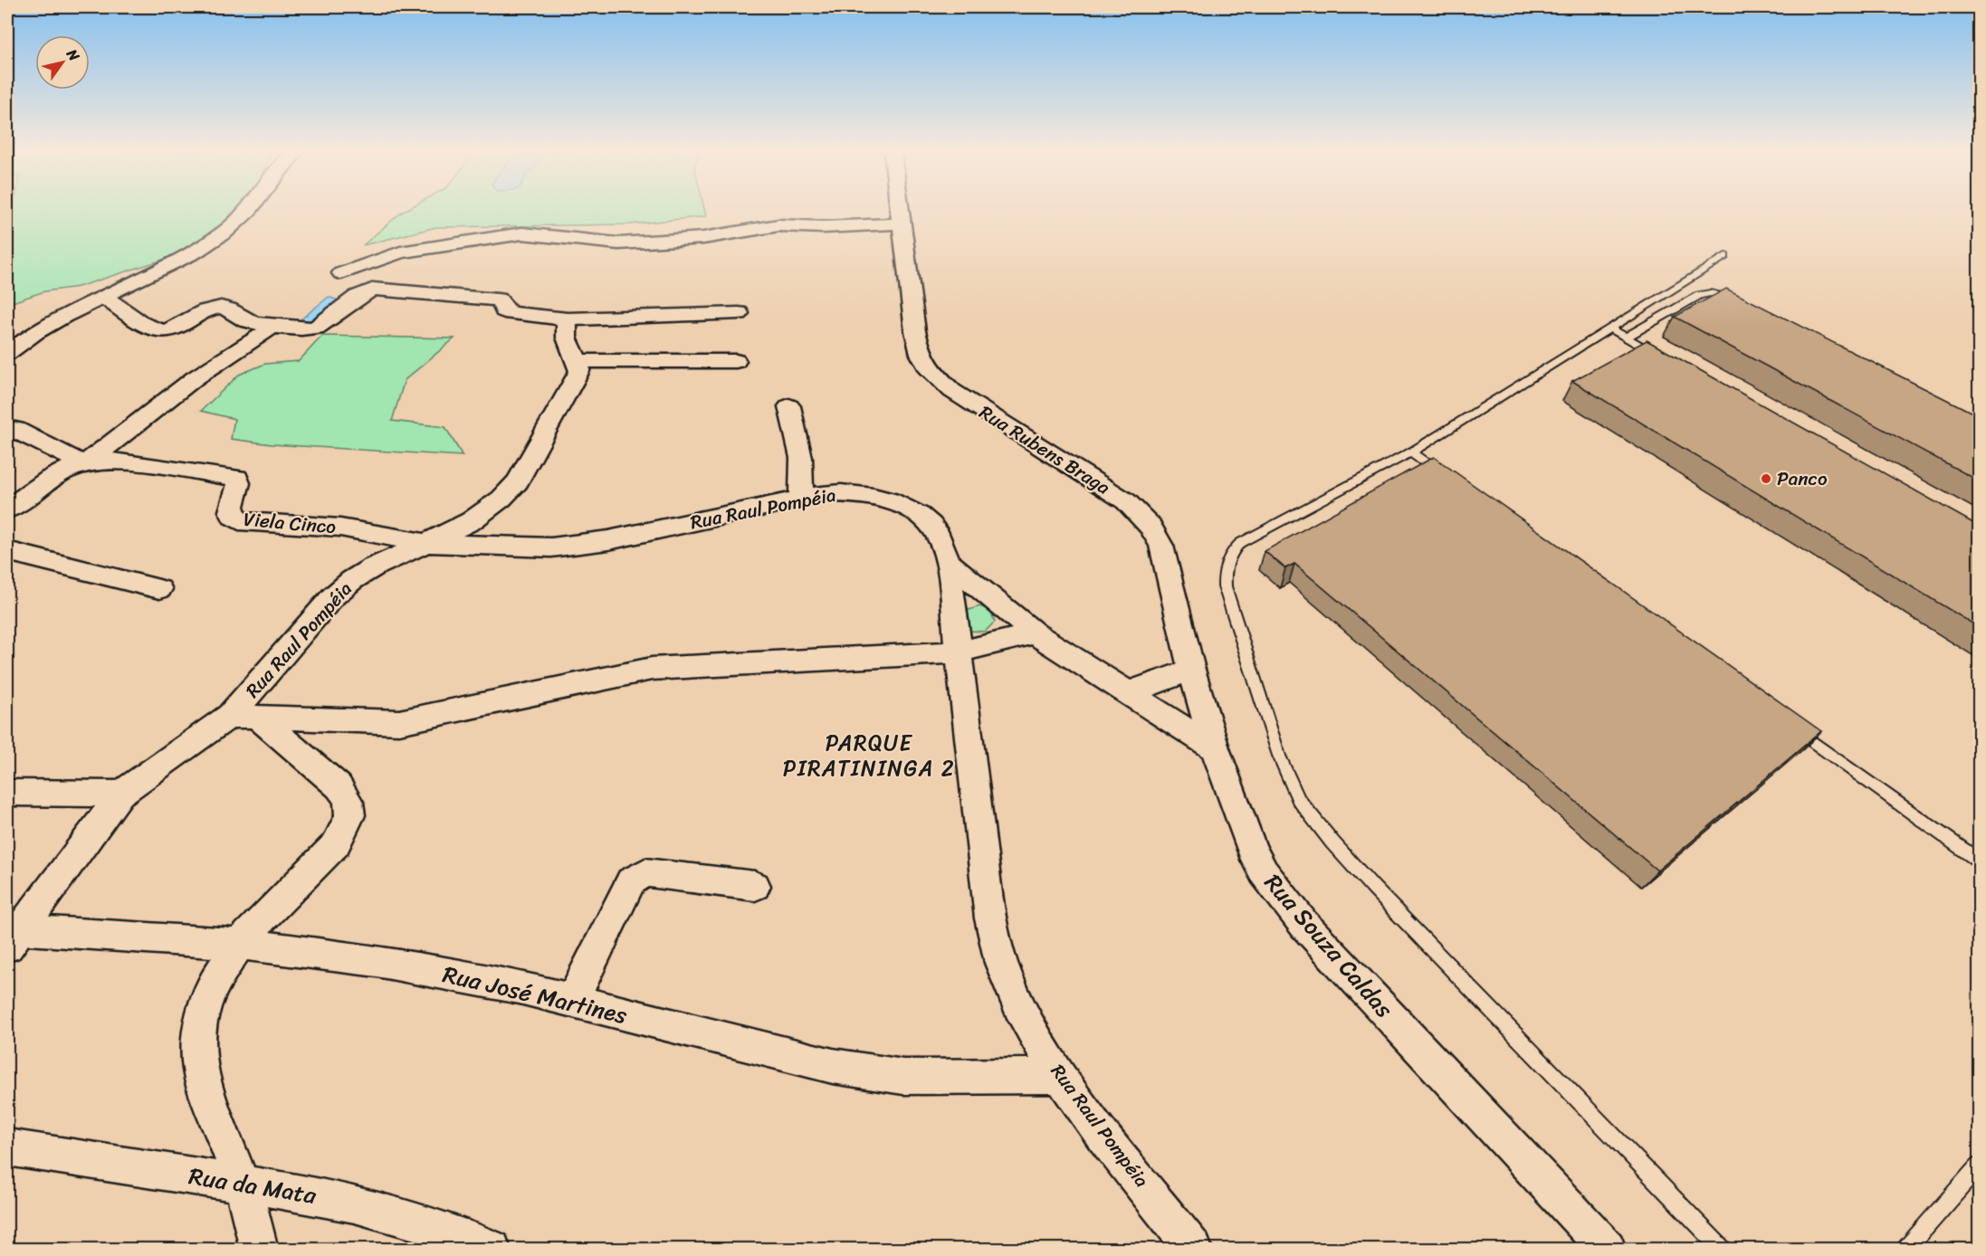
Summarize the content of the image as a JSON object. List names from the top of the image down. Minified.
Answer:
{"streets":{"street":["Rua Rubens Braga","Rua Raul Pompéia","Viela Cinco","Rua Souza Caldas","Rua José Martines","Rua da Mata"]},"crossings":[["Rua Rubens Braga","Rua Souza Caldas"],["Rua Raul Pompéia","Viela Cinco"],["Rua Raul Pompéia","Rua José Martines"]],"districts":["PARQUE PIRATININGA 2"],"places":["Panco"],"north":"top right"}
